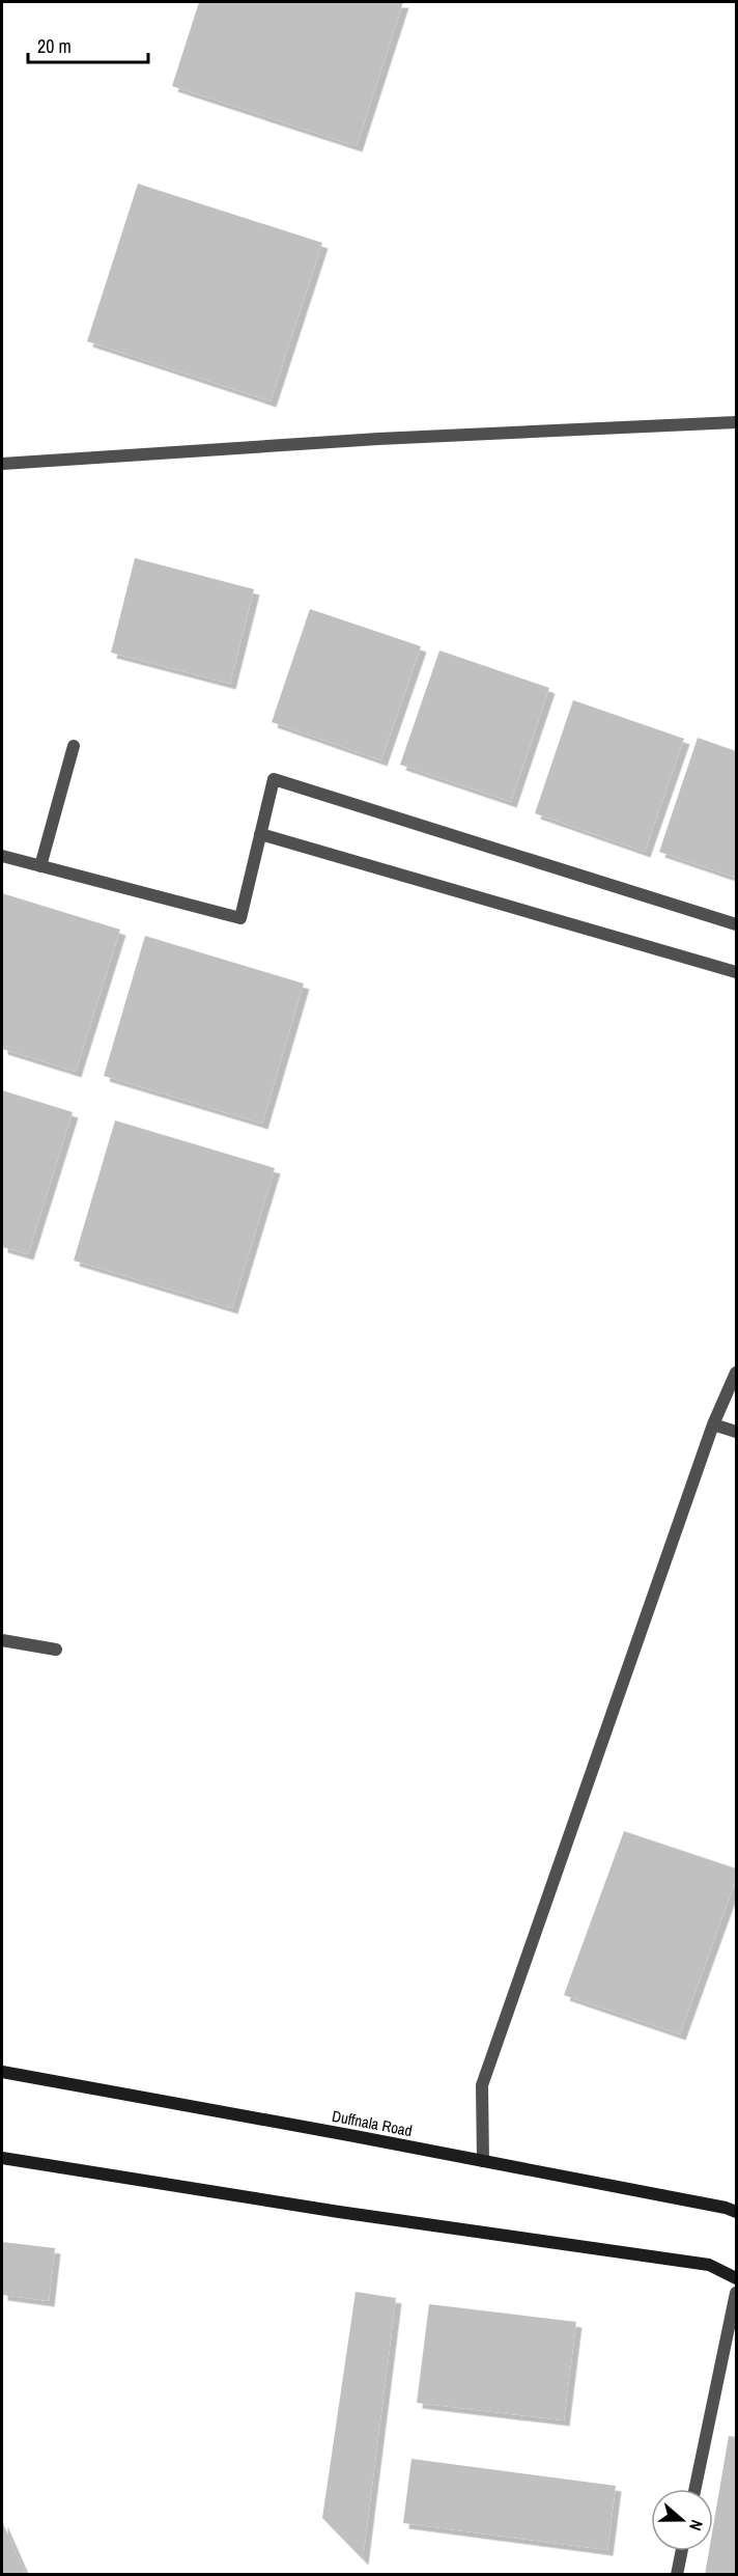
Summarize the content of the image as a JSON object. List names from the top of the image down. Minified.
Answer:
{"streets":{"main road":["Duffnala Road"]},"scale_bar":"20 m","north":"right"}
